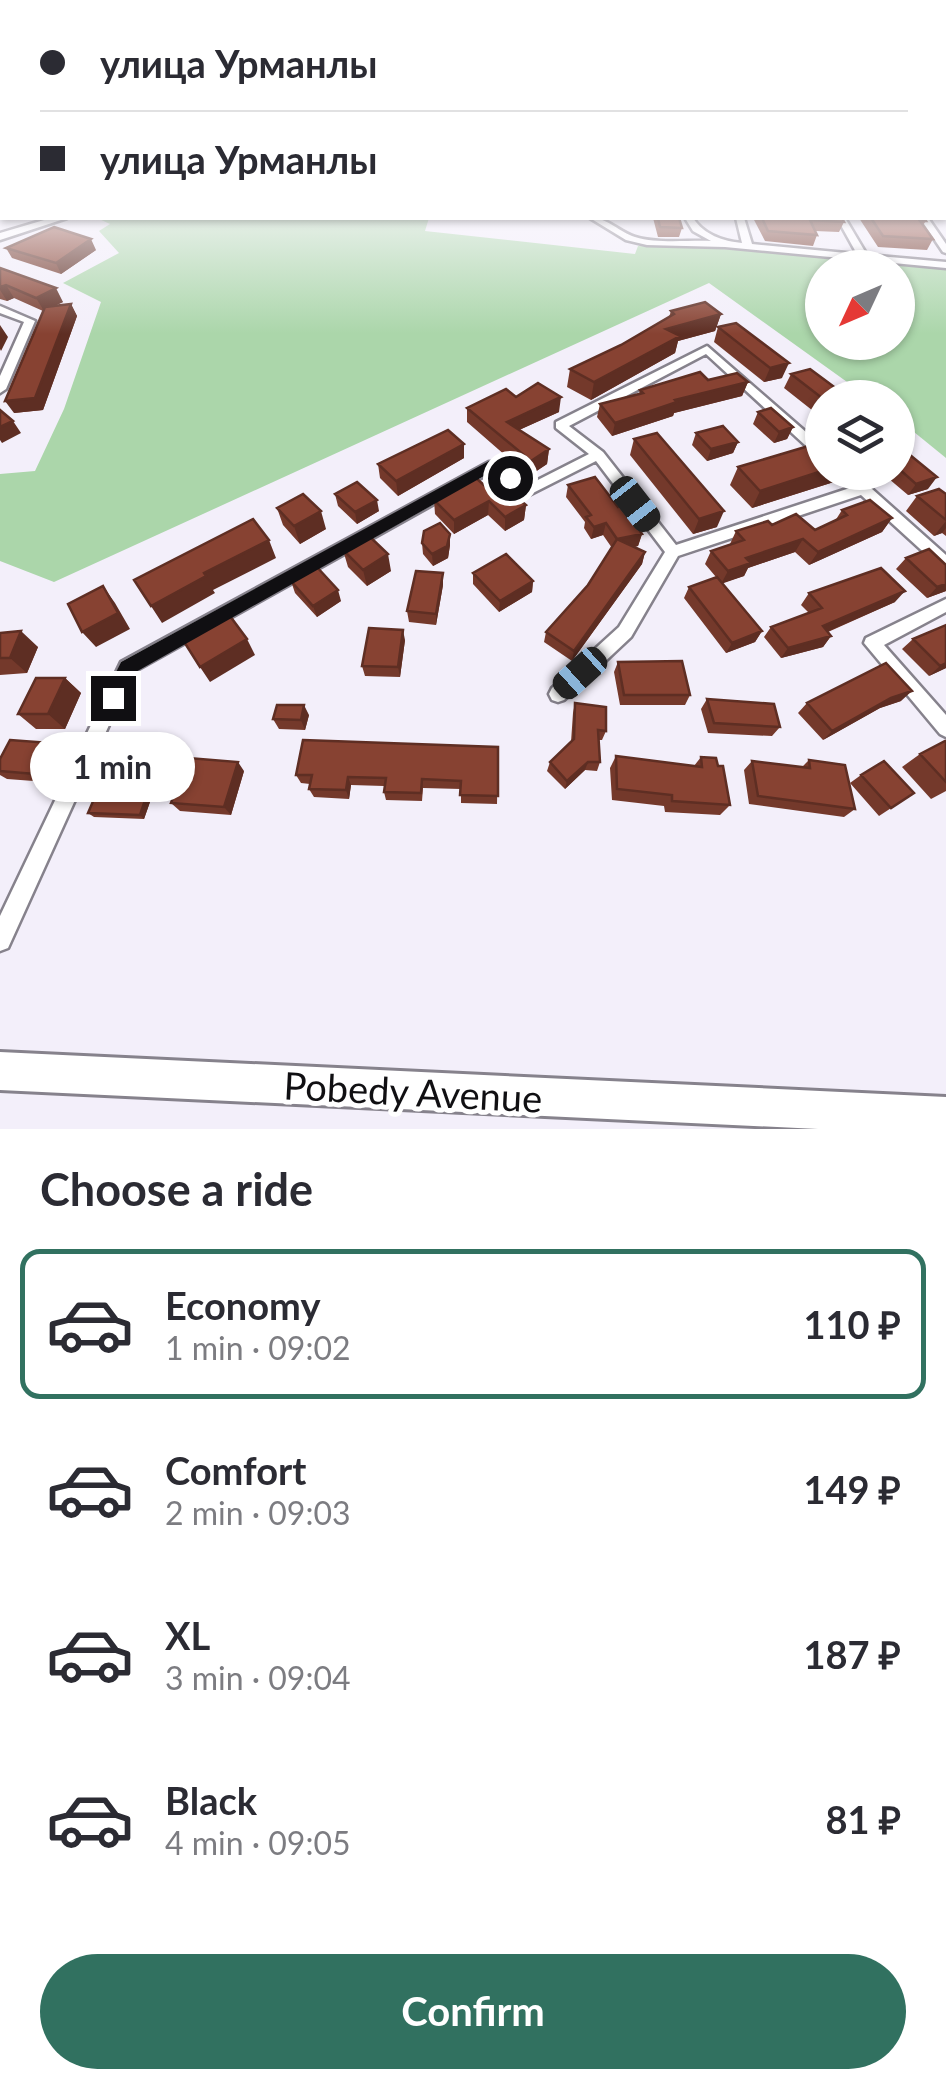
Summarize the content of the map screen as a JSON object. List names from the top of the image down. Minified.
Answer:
{"streets":{"main road":["Pobedy Avenue"]},"north":"bottom left","page":{"banner":["улица Урманлы","улица Урманлы"],"bubble":"1 min","heading":"Choose a ride","list":[{"name":"Economy","note":"1 min · 09:02","value":"110 ₽"},{"name":"Comfort","note":"2 min · 09:03","value":"149 ₽"},{"name":"XL","note":"3 min · 09:04","value":"187 ₽"},{"name":"Black","note":"4 min · 09:05","value":"81 ₽"}],"buttons":"Confirm"}}
